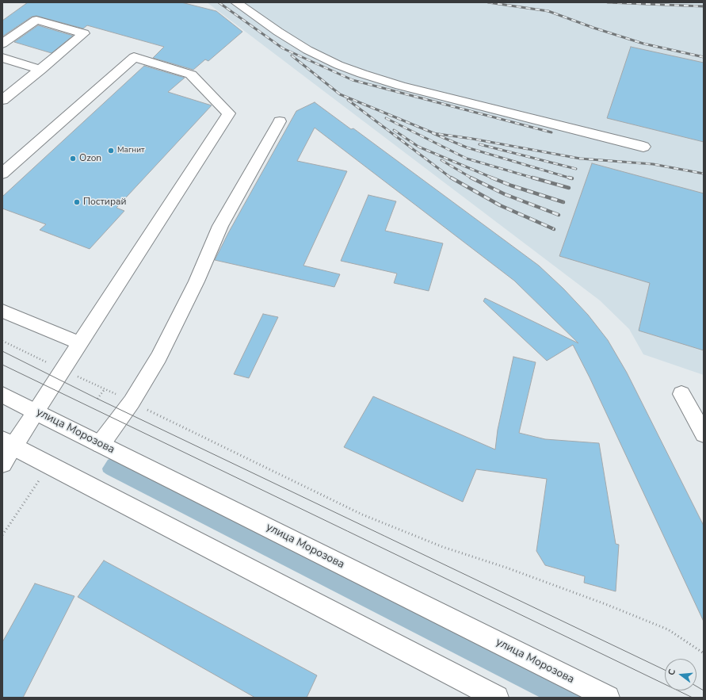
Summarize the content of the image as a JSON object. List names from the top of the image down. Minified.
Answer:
{"streets":{"main road":["улица Морозова"]},"places":["Магнит","Ozon","Постирай"],"north":"left"}
